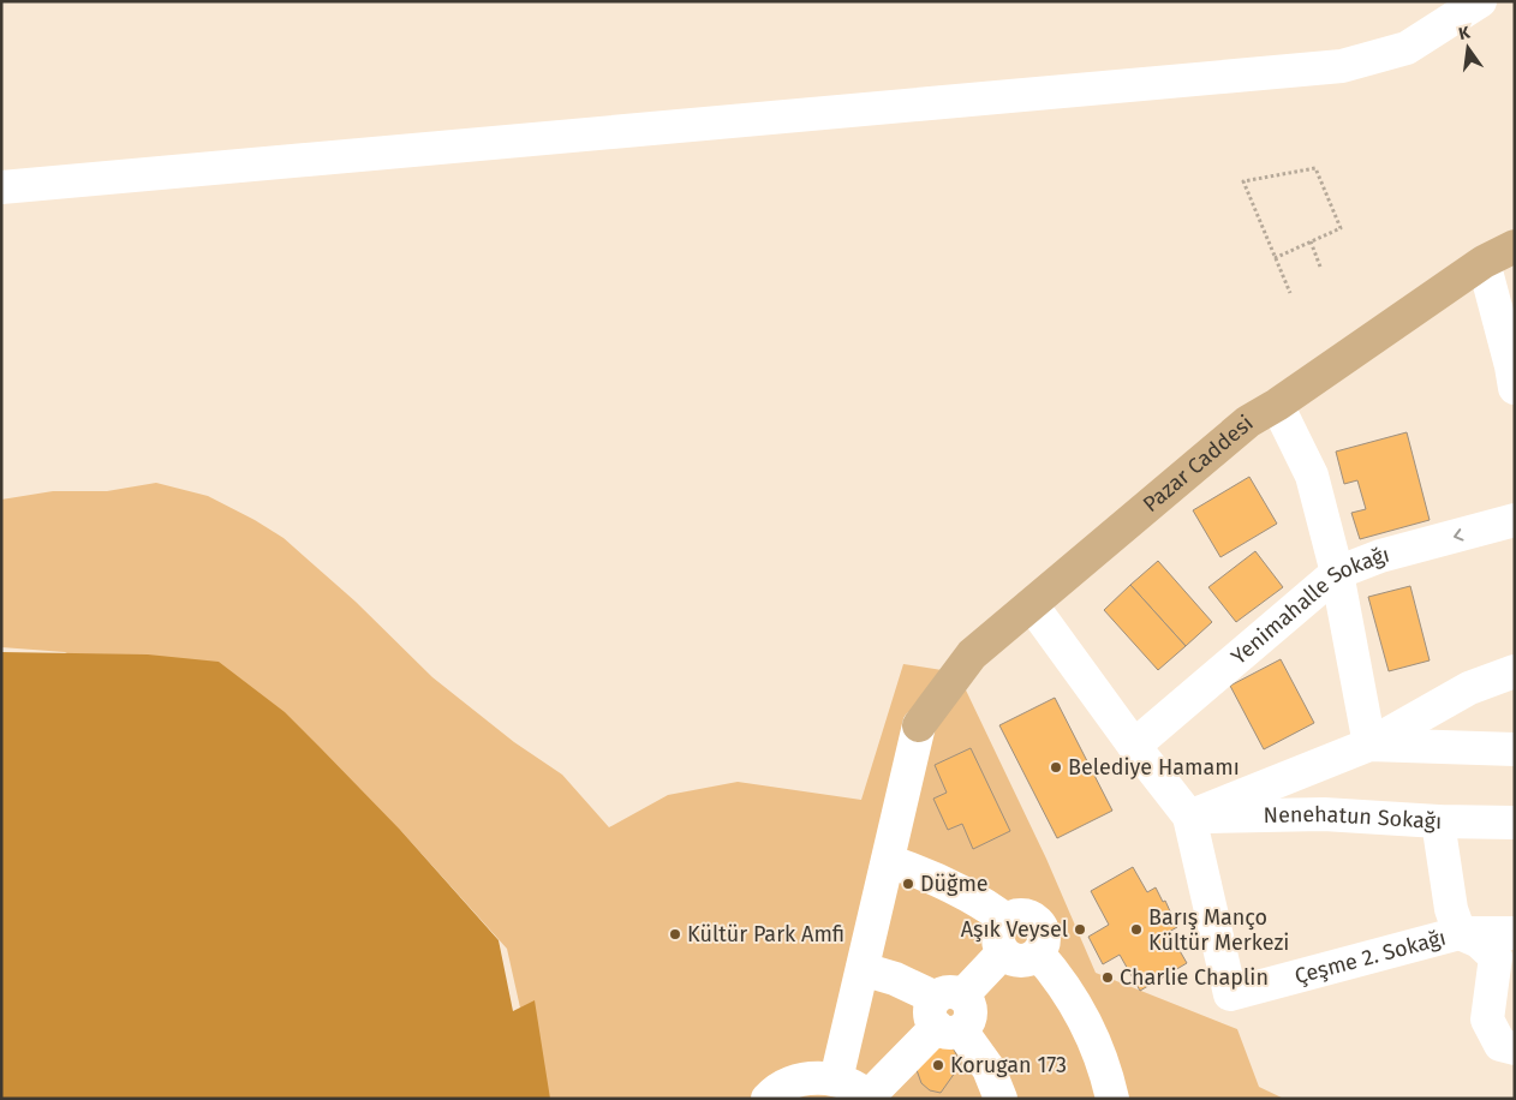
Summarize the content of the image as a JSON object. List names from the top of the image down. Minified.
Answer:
{"streets":{"main road":["Pazar Caddesi"],"street":["Yenimahalle Sokağı","Nenehatun Sokağı","Çeşme 2. Sokağı"]},"crossings":[["Nenehatun Sokağı","Çeşme 2. Sokağı"]],"places":["Belediye Hamamı","Düğme","Aşık Veysel","Barış Manço Kültür Merkezi","Kültür Park Amfi","Charlie Chaplin","Korugan 173"],"north":"top"}
